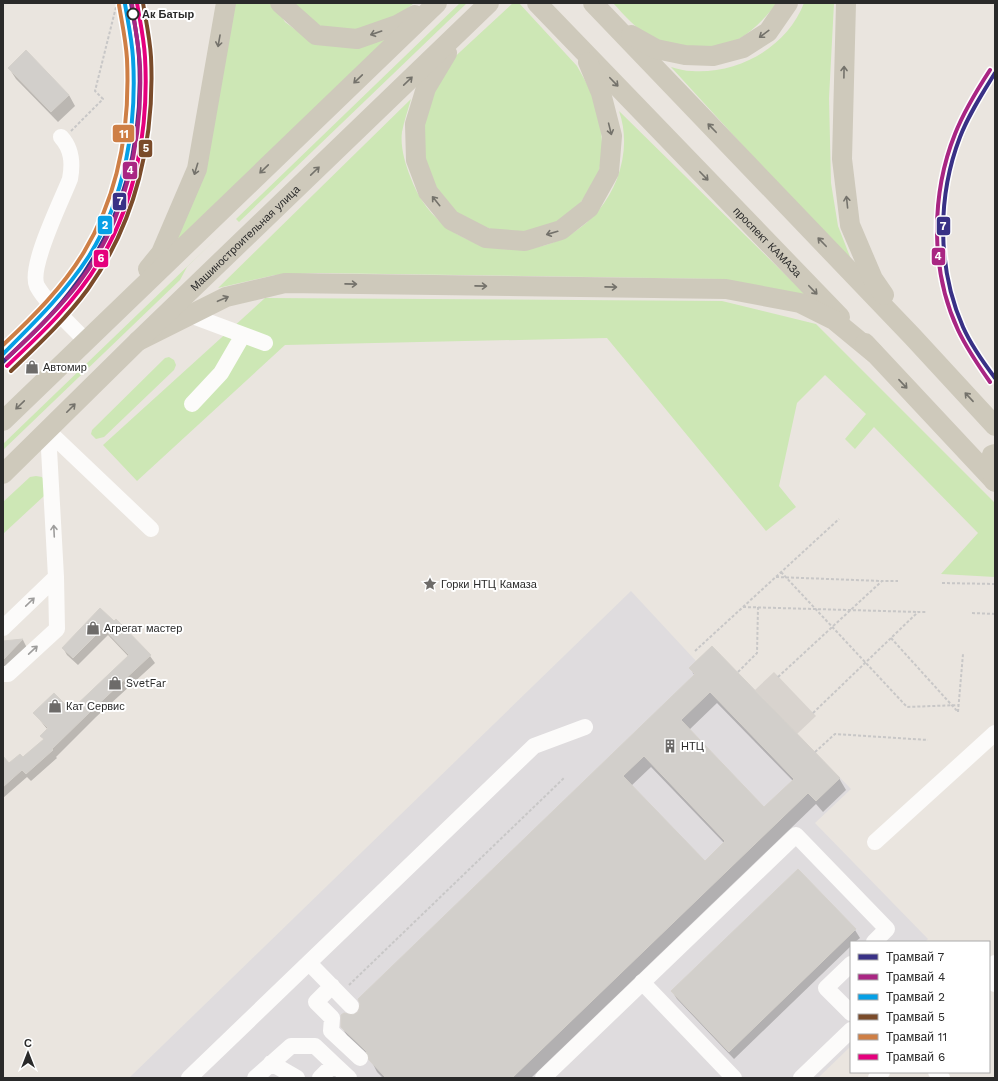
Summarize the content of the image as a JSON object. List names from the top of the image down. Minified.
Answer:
{"streets":{"main road":["Машиностроительная улица","проспект КАМАЗа"]},"places":{"other":["Ак Батыр"],"shop":["Автомир","Агрегат мастер","SvetFar","Кат Сервис"],"place":["Горки НТЦ Камаза"],"building":["НТЦ"]},"lines":["tram line 7","tram line 4","tram line 5","tram line 6","tram line 2","tram line 11"],"legend":["Трамвай 7","Трамвай 4","Трамвай 2","Трамвай 5","Трамвай 11","Трамвай 6"],"north":"top"}
